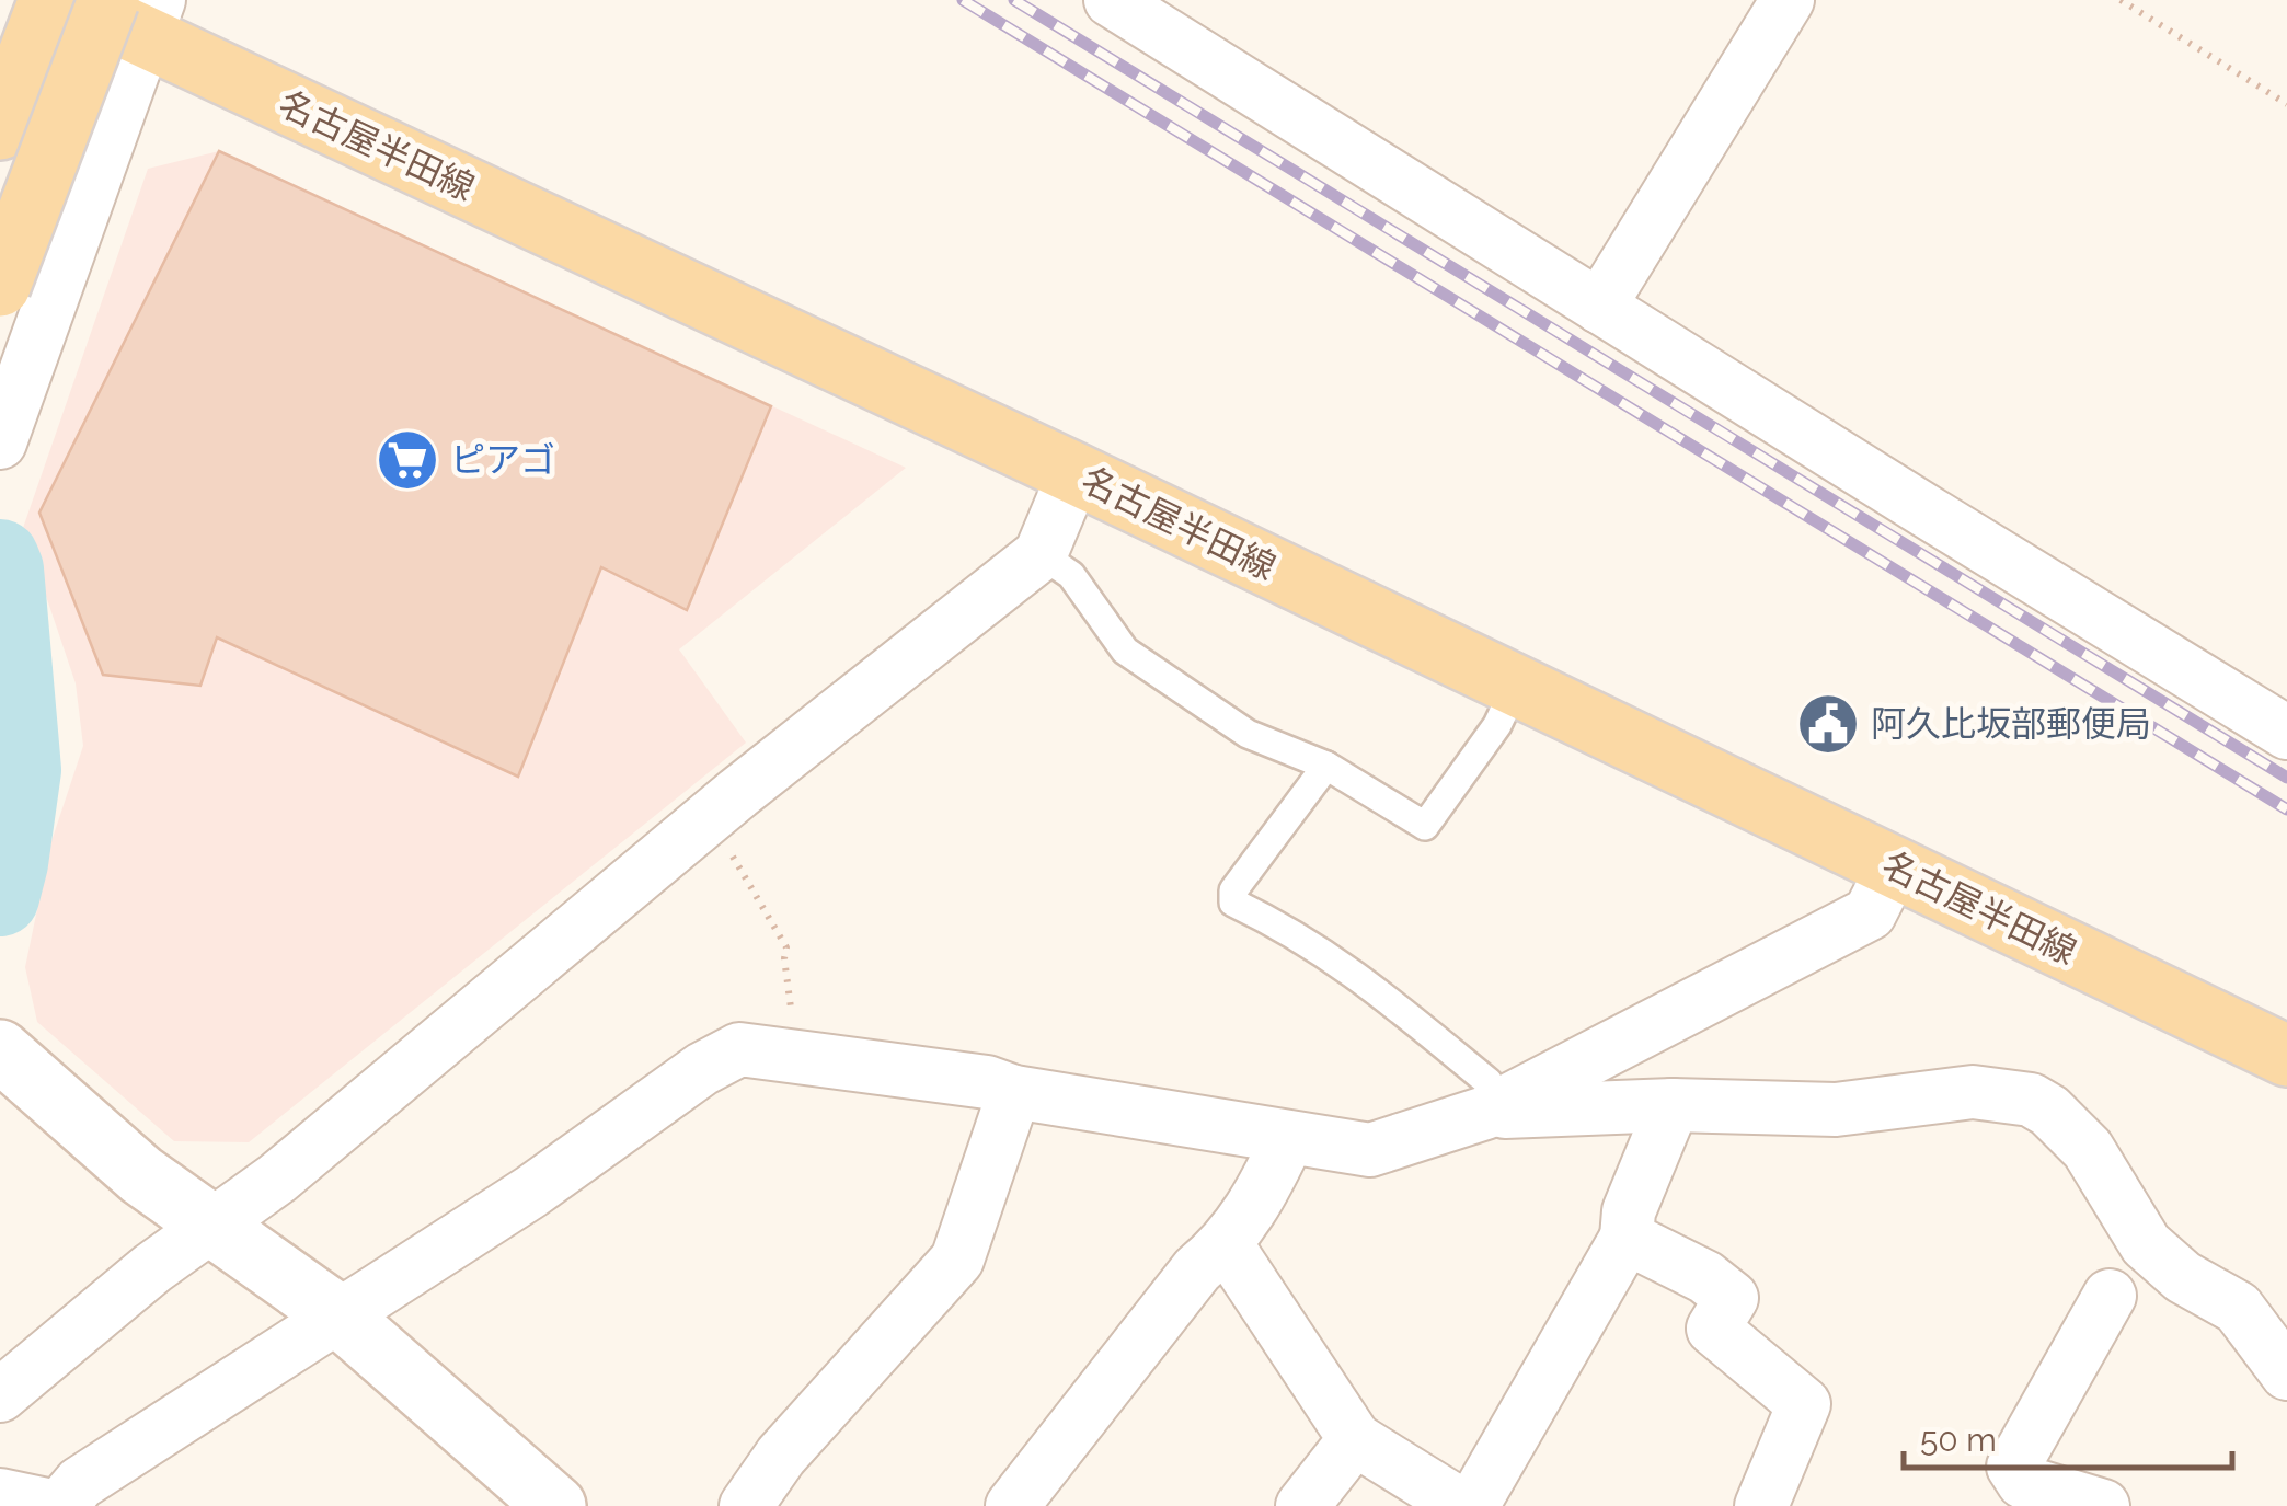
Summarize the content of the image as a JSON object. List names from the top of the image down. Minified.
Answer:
{"streets":{"main road":["名古屋半田線"]},"places":{"supermarket":["ピアゴ"],"public building":["阿久比坂部郵便局"]},"scale_bar":"50 m"}
